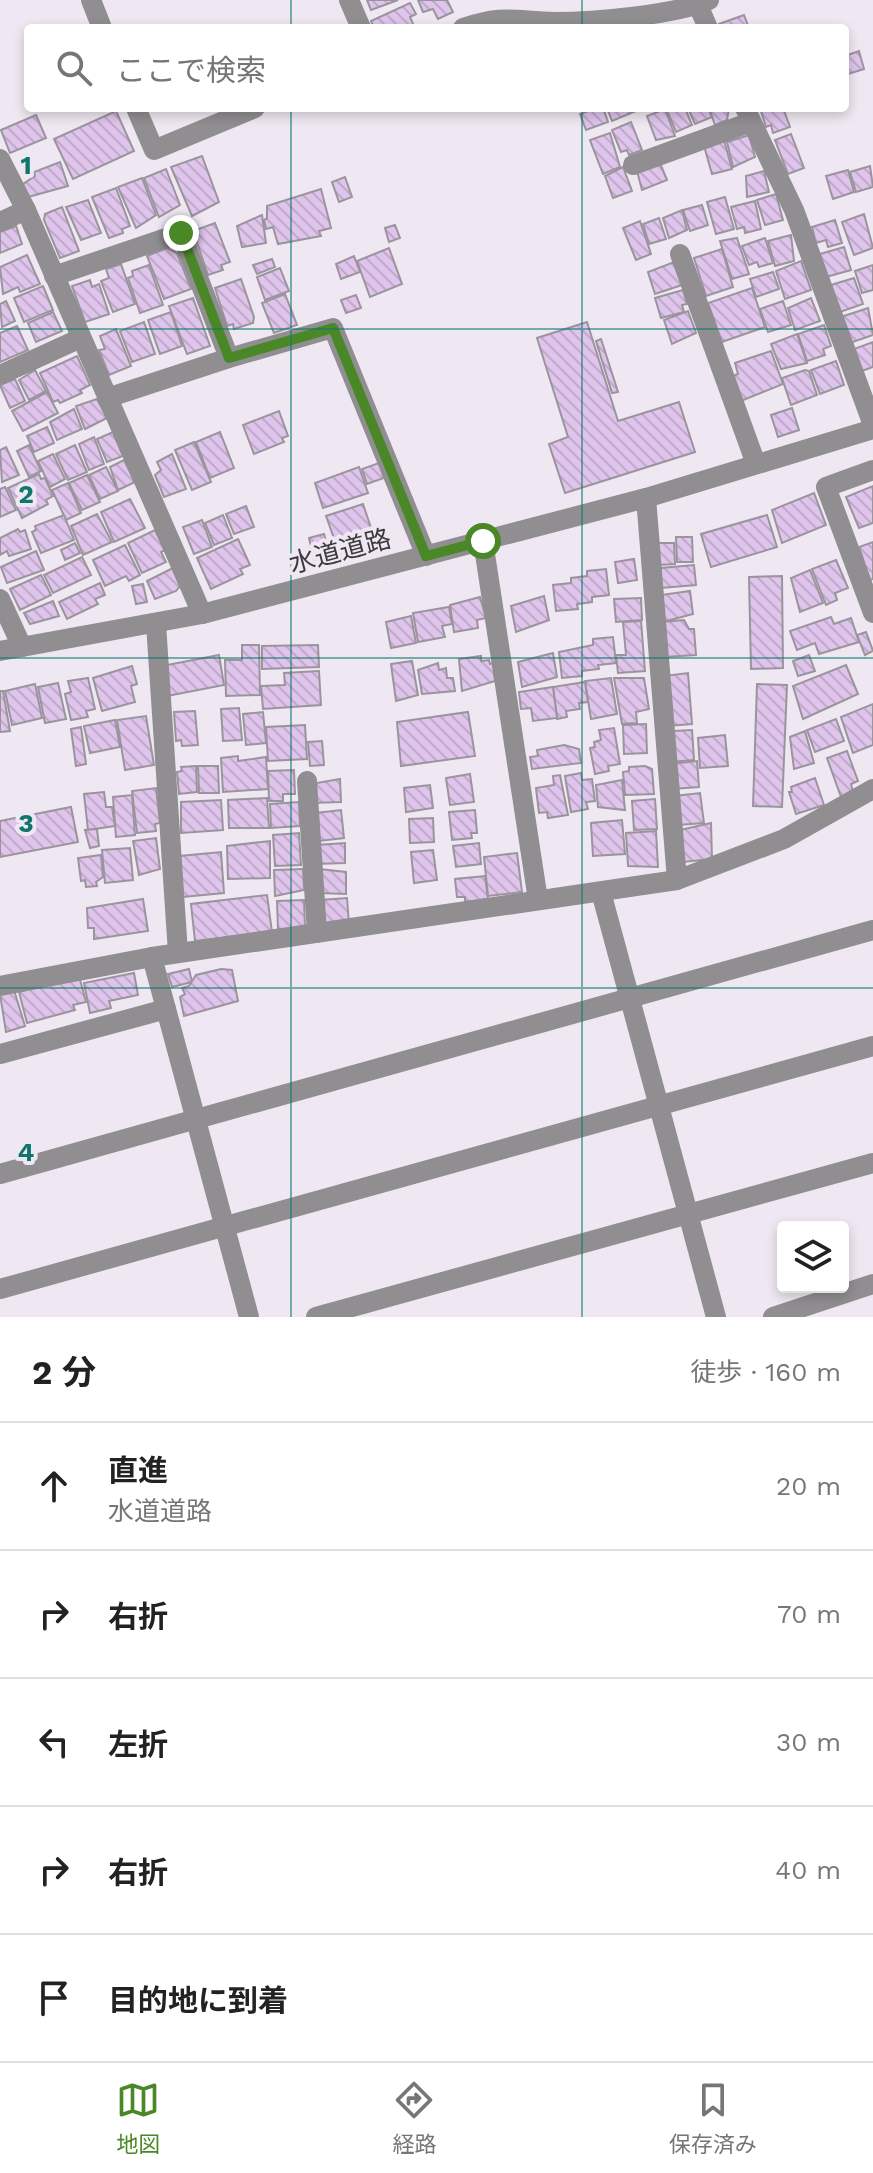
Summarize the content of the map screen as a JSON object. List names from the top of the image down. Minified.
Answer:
{"streets":{"street":["水道道路"]},"page":{"search":"ここで検索","heading":["2 分","徒歩 · 160 m"],"list":[["直進","水道道路","20 m"],["右折","70 m"],["左折","30 m"],["右折","40 m"],"目的地に到着"],"nav":["地図","経路","保存済み"]},"grid":{"rows":["1","2","3","4"]}}
